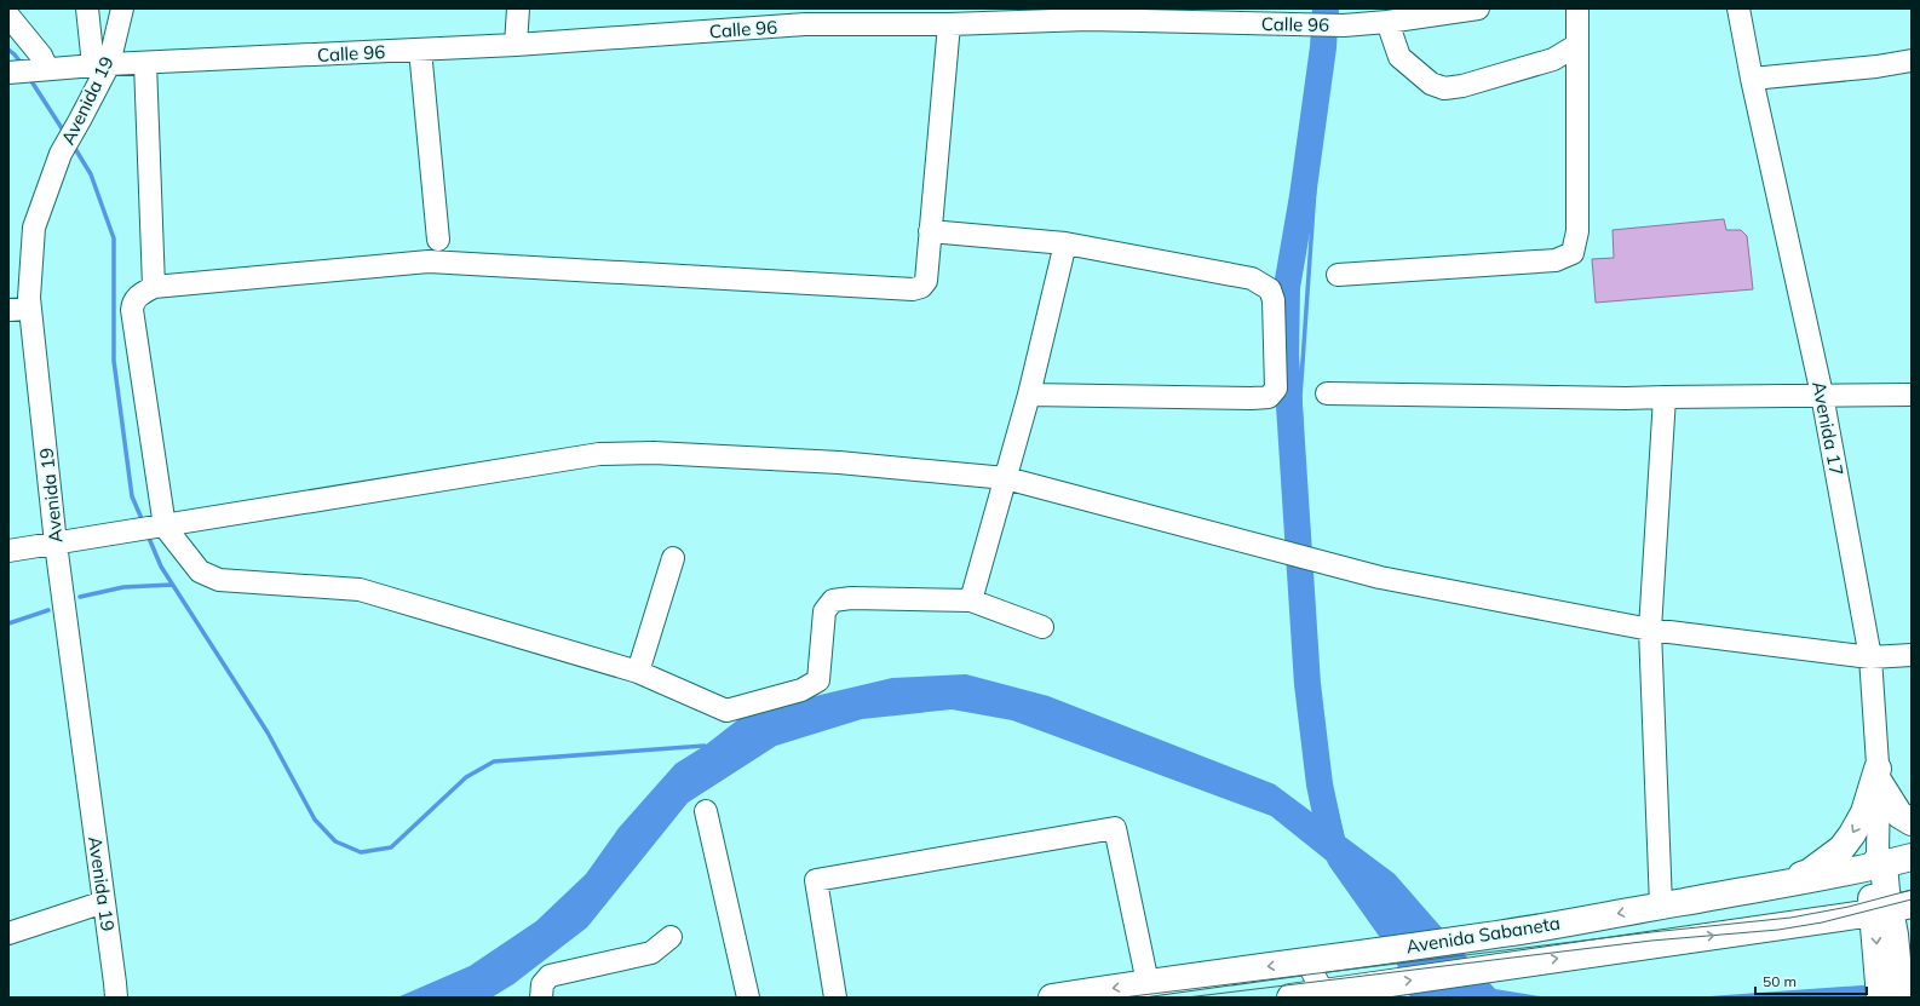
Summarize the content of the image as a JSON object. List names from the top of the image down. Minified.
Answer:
{"streets":{"main road":["Avenida 17","Avenida Sabaneta"],"street":["Calle 96","Avenida 19"]},"crossings":[["Calle 96","Avenida 19"],["Avenida 17","Avenida Sabaneta"]],"scale_bar":"50 m"}
